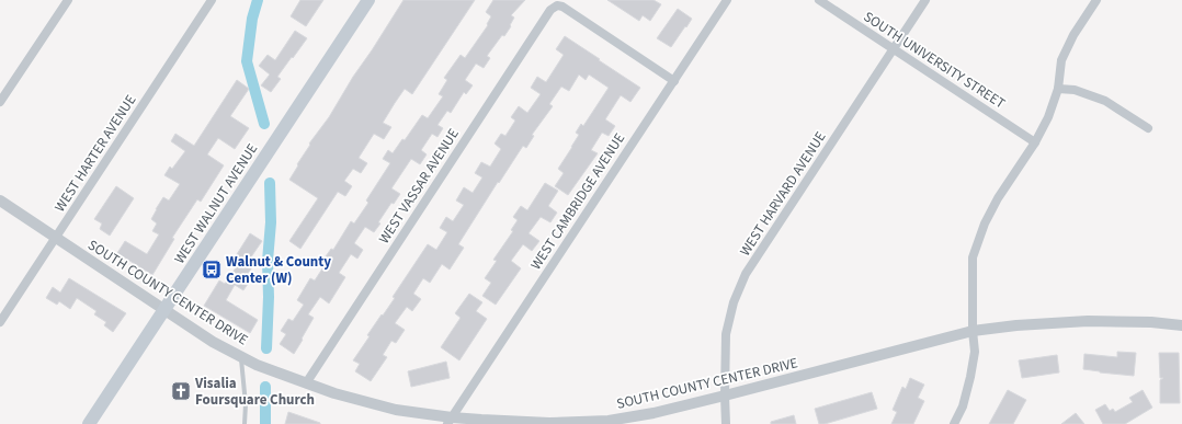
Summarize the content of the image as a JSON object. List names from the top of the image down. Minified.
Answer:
{"streets":{"main road":["WEST WALNUT AVENUE"],"street":["SOUTH UNIVERSITY STREET","WEST HARTER AVENUE","WEST VASSAR AVENUE","WEST HARVARD AVENUE","WEST CAMBRIDGE AVENUE","SOUTH COUNTY CENTER DRIVE"]},"crossings":[["SOUTH UNIVERSITY STREET","WEST HARVARD AVENUE"],["WEST HARTER AVENUE","SOUTH COUNTY CENTER DRIVE"],["WEST VASSAR AVENUE","WEST CAMBRIDGE AVENUE"],["WEST VASSAR AVENUE","SOUTH COUNTY CENTER DRIVE"],["WEST HARVARD AVENUE","SOUTH COUNTY CENTER DRIVE"],["WEST CAMBRIDGE AVENUE","SOUTH COUNTY CENTER DRIVE"],["WEST WALNUT AVENUE","SOUTH COUNTY CENTER DRIVE"]],"places":{"bus stop":["Walnut & County Center (W)"],"church":["Visalia Foursquare Church"]}}
